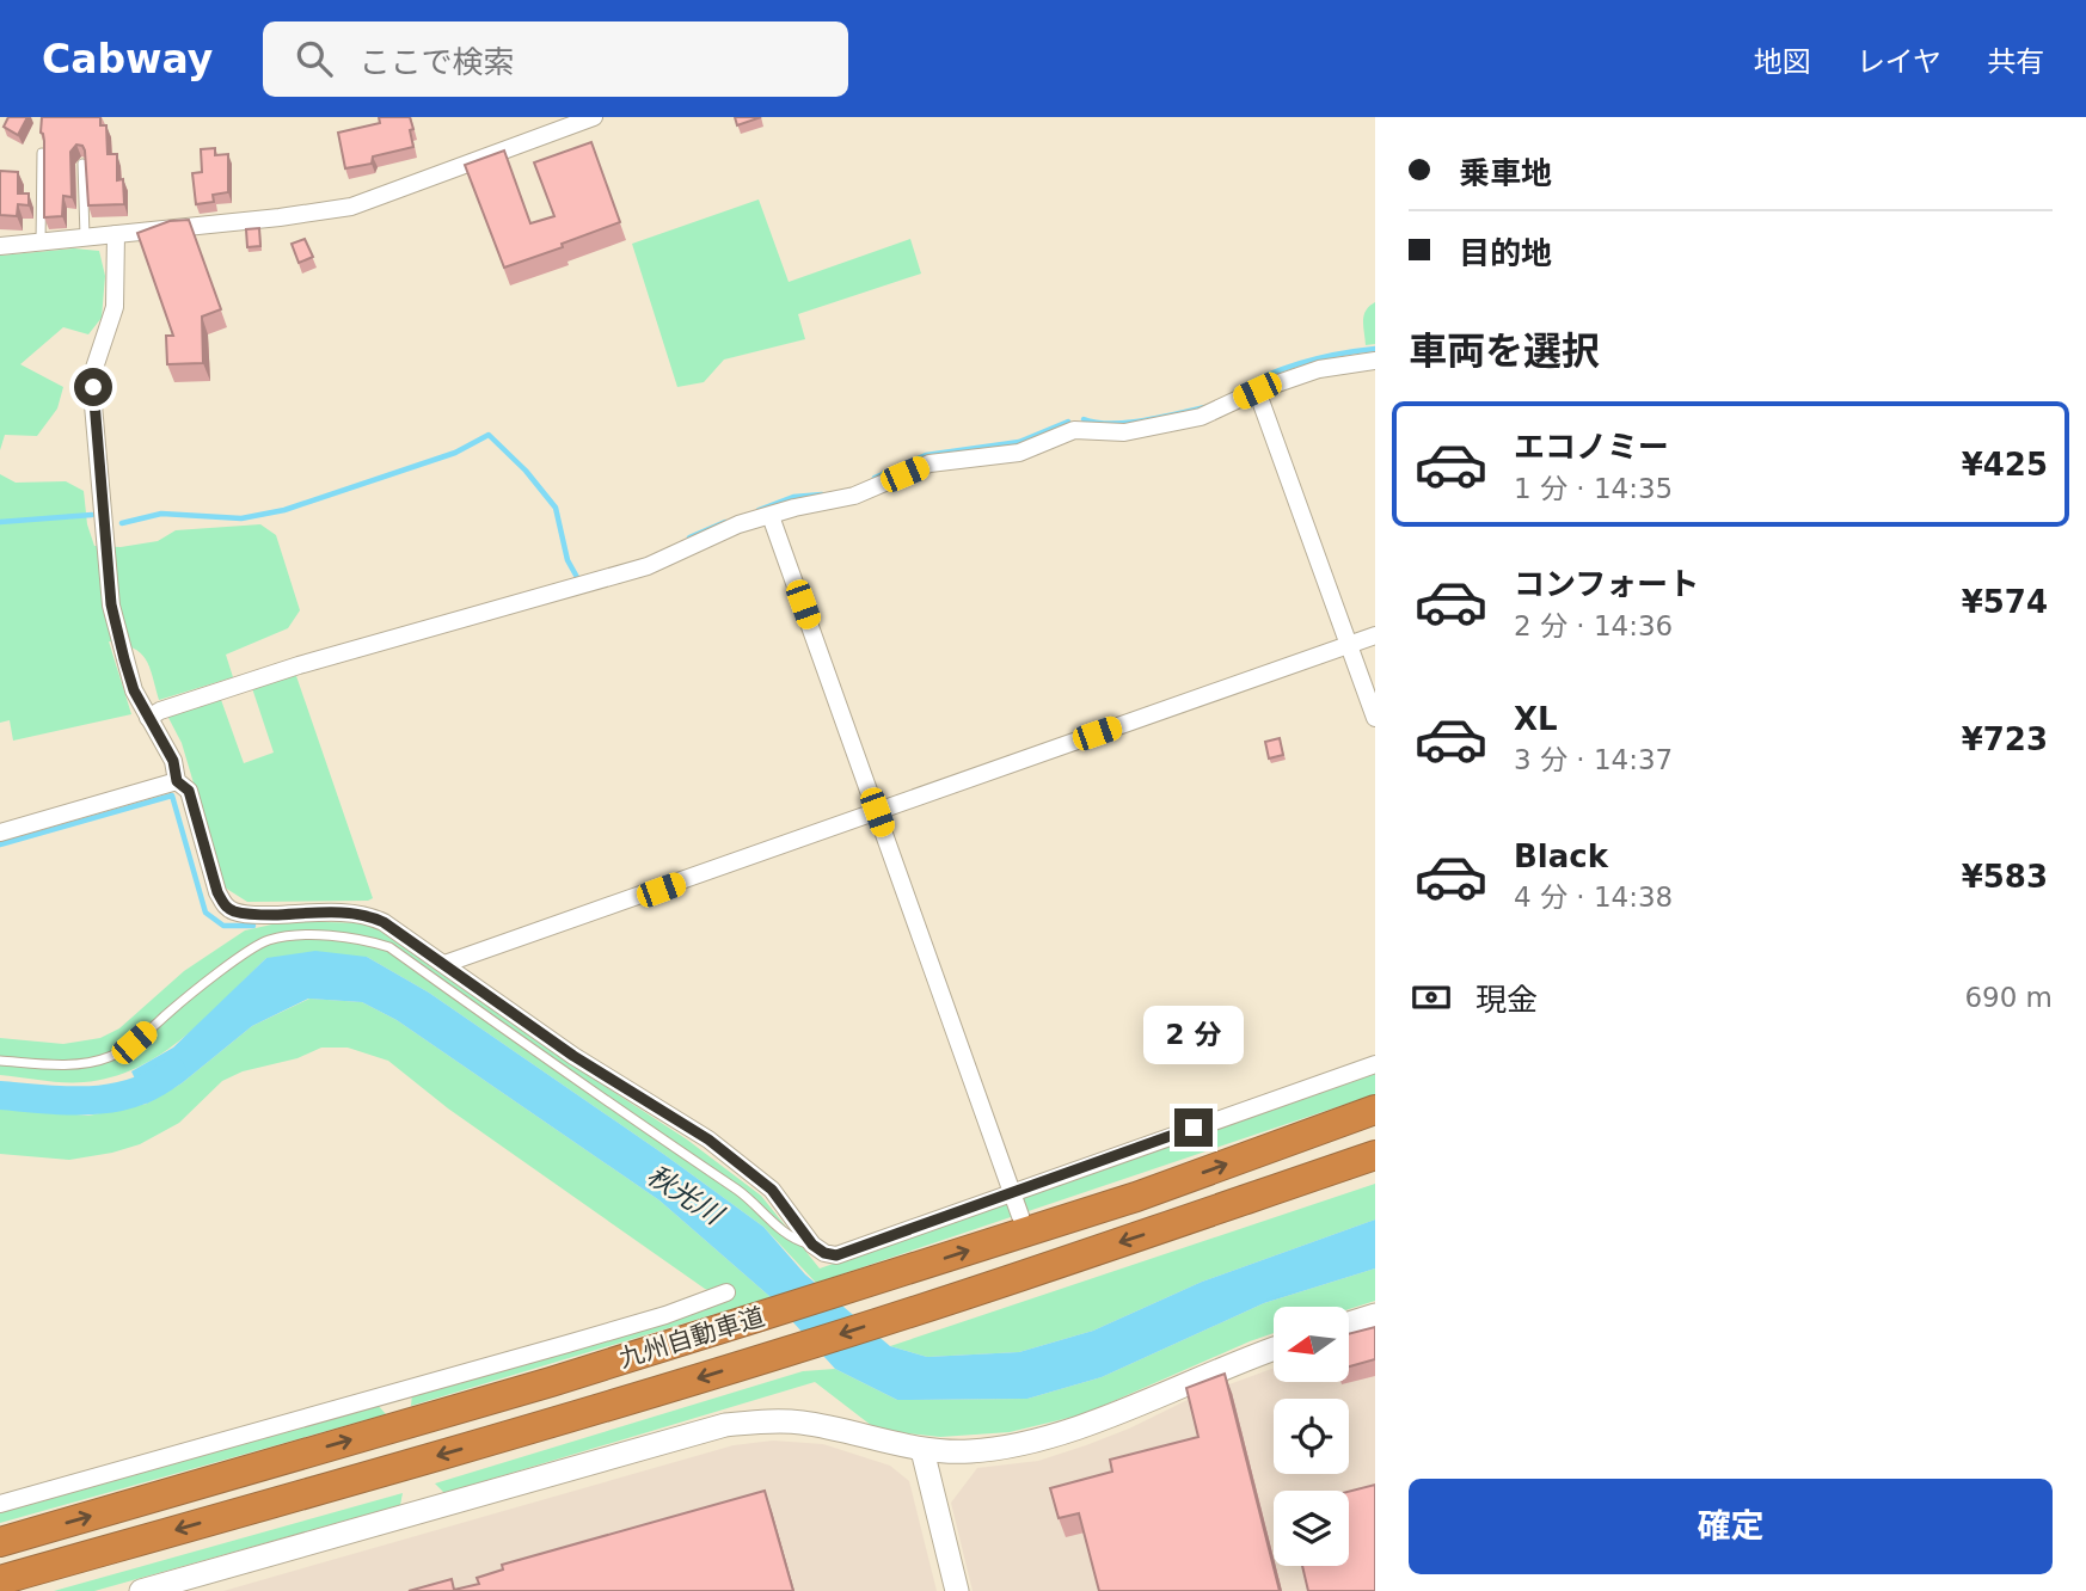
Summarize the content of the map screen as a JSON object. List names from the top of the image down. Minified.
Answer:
{"streets":{"highway":["九州自動車道"]},"water":["秋光川"],"north":"left","page":{"header":"Cabway","search":"ここで検索","nav":["地図","レイヤ","共有"],"banner":["乗車地","目的地"],"heading":"車両を選択","list":[{"name":"エコノミー","note":"1 分 · 14:35","value":"¥425"},{"name":"コンフォート","note":"2 分 · 14:36","value":"¥574"},{"name":"XL","note":"3 分 · 14:37","value":"¥723"},{"name":"Black","note":"4 分 · 14:38","value":"¥583"}],"pay":["現金","690 m"],"bubble":"2 分","buttons":"確定"}}
